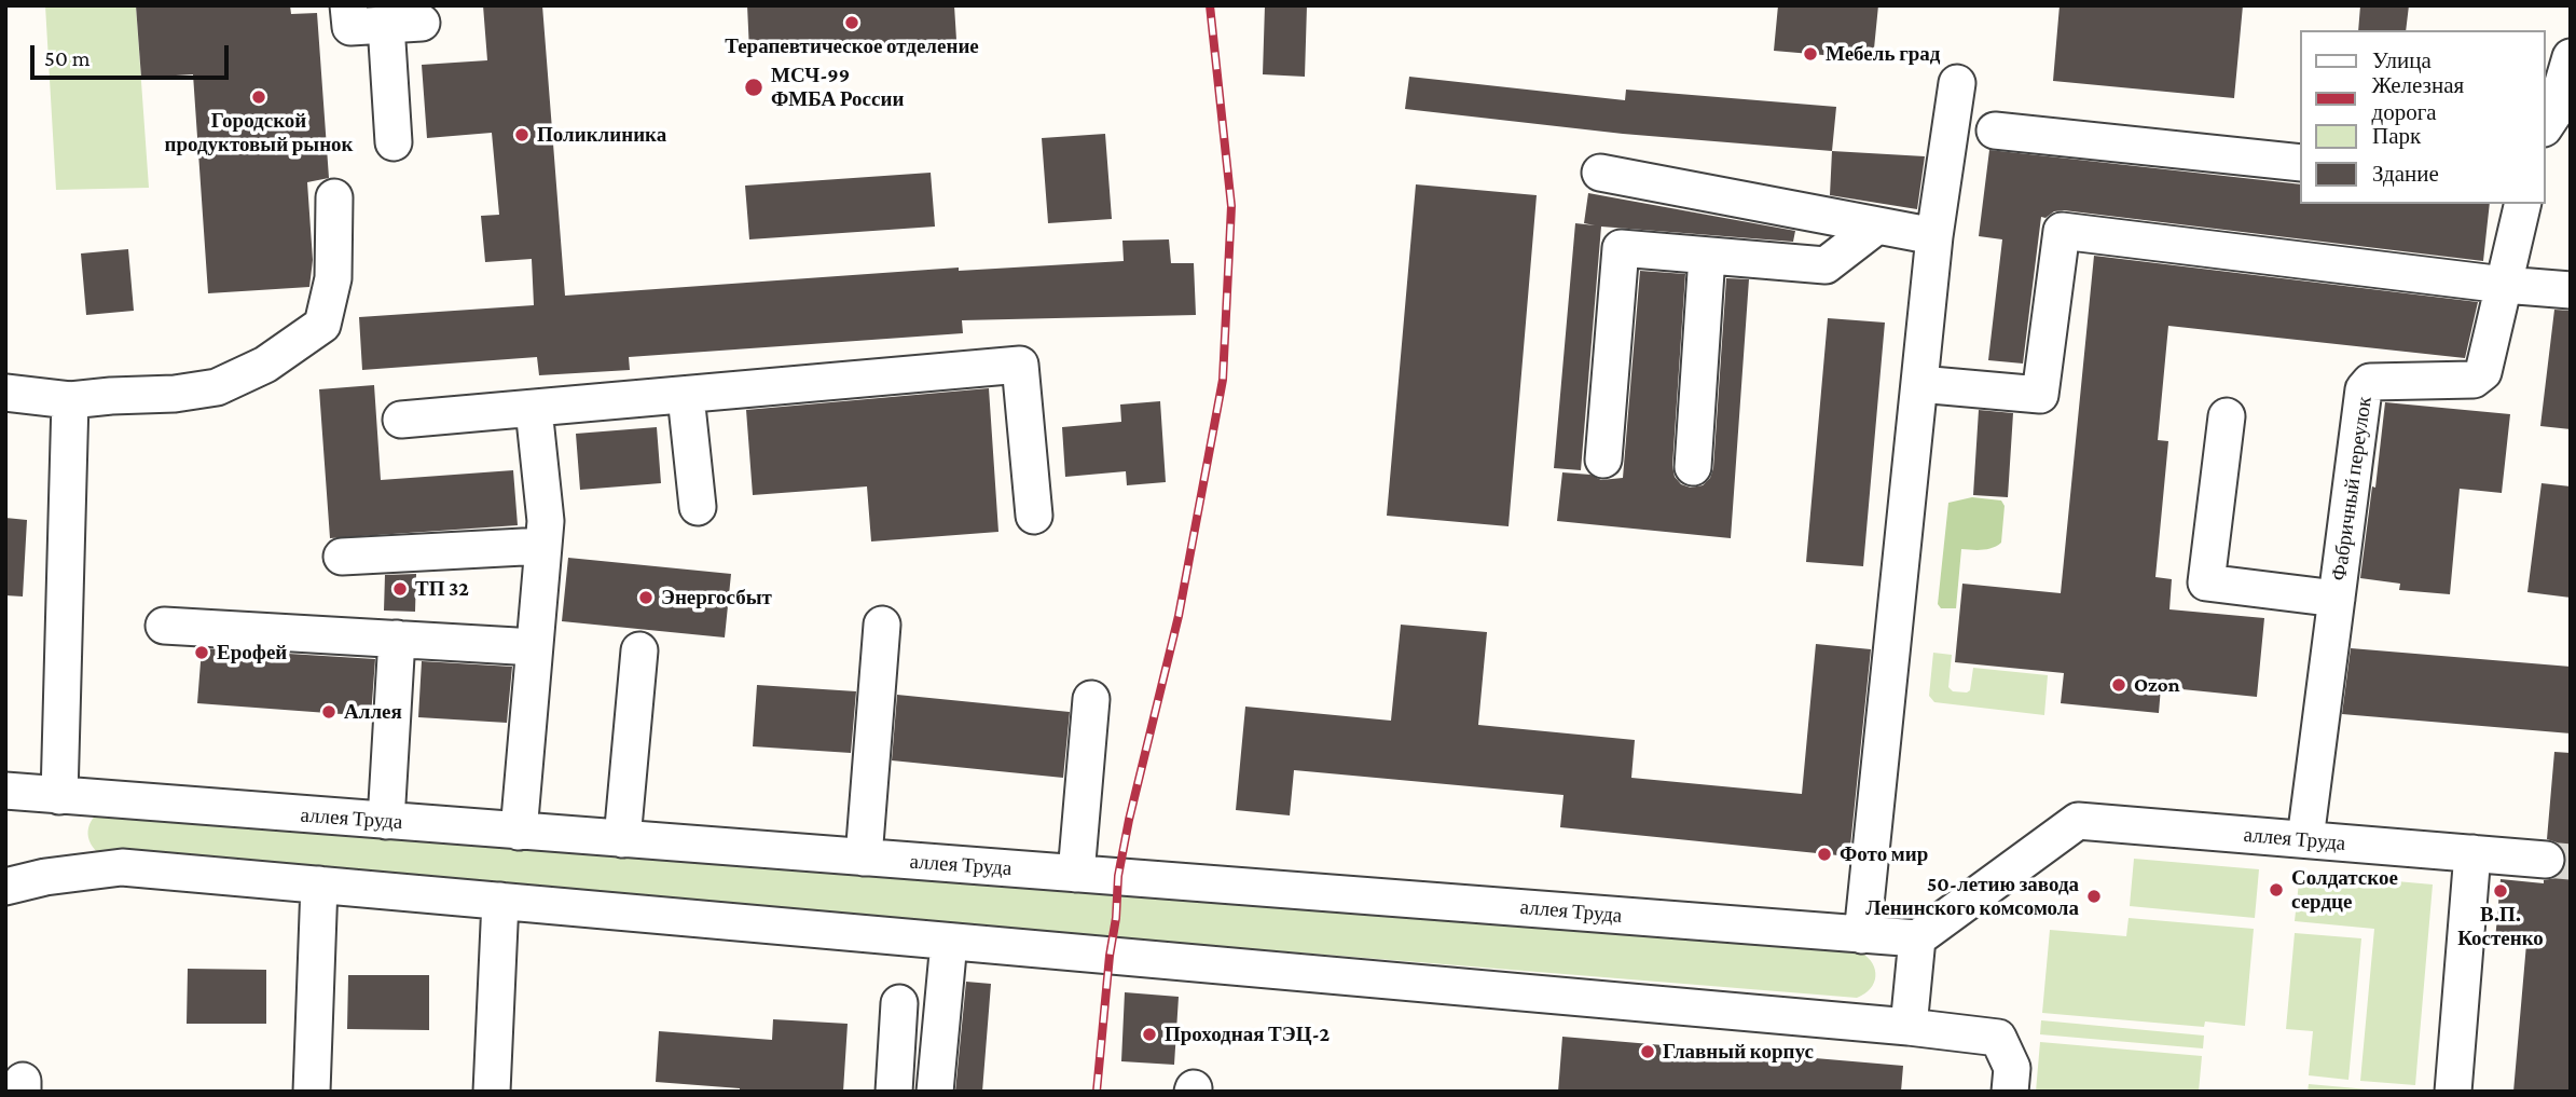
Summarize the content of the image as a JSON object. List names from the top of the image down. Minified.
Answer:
{"streets":{"street":["Фабричный переулок","аллея Труда"]},"crossings":[["Фабричный переулок","аллея Труда"]],"places":["Терапевтическое отделение","Мебель град","МСЧ-99 ФМБА России","Городской продуктовый рынок","Поликлиника","ТП 32","Энергосбыт","Ерофей","Ozon","Аллея","Фото мир","Солдатское сердце","В.П. Костенко","50-летию завода Ленинского комсомола","Проходная ТЭЦ-2","Главный корпус"],"legend":["Улица","Железная дорога","Парк","Здание"],"scale_bar":"50 m"}
